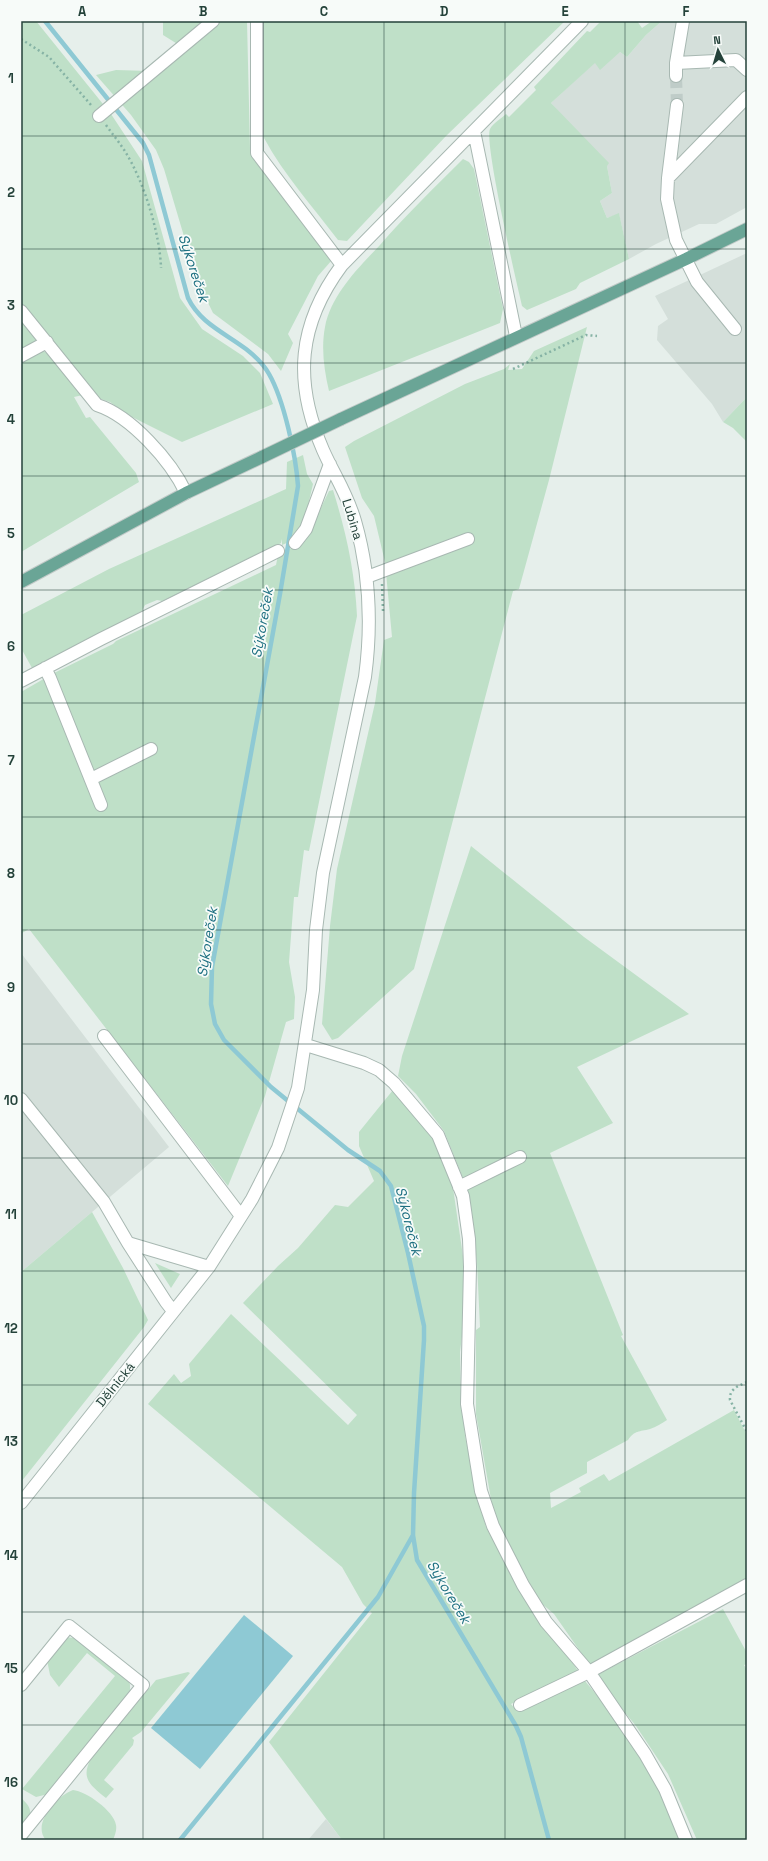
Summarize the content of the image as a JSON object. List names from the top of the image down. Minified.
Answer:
{"streets":{"street":["Lubina","Dělnická"]},"crossings":[["Lubina","Dělnická"]],"water":["Sýkoreček"],"north":"top","grid":{"columns":["A","B","C","D","E","F"],"rows":["1","2","3","4","5","6","7","8","9","10","11","12","13","14","15","16"]}}
